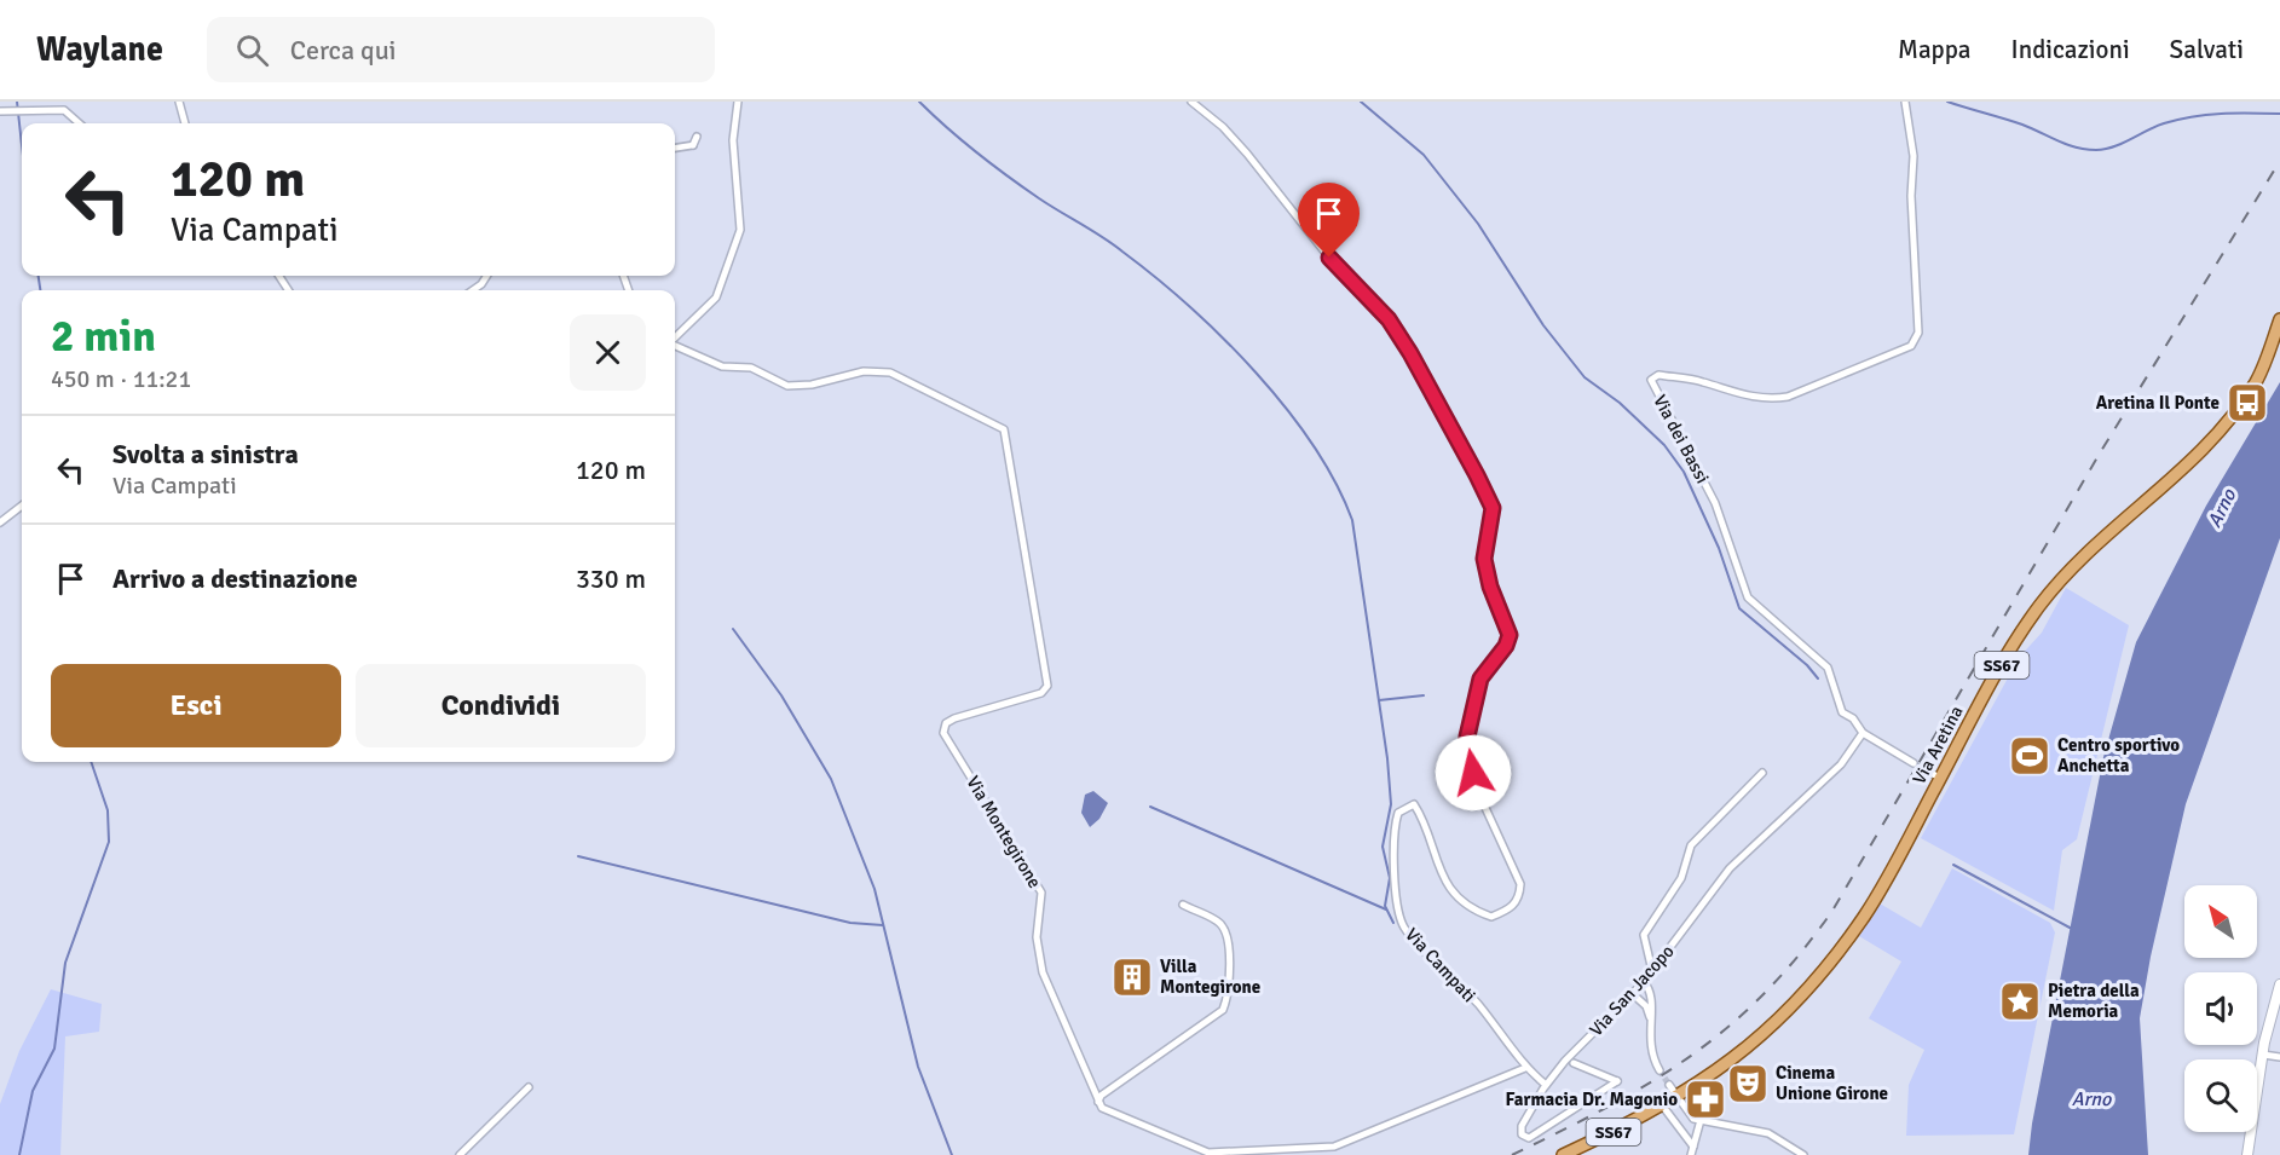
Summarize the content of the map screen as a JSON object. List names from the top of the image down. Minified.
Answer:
{"streets":{"main road":["SS67","Via Aretina"],"street":["Via dei Bassi","Via Montegirone","Via Campati","Via San Jacopo"]},"crossings":[["Via dei Bassi","Via San Jacopo"],["SS67","Via Aretina"],["Via Campati","Via San Jacopo"]],"water":["Arno"],"places":{"bus stop":["Aretina Il Ponte"],"sports":["Centro sportivo Anchetta"],"building":["Villa Montegirone"],"place":["Pietra della Memoria"],"theatre":["Cinema Unione Girone"],"pharmacy":["Farmacia Dr. Magonio"]},"north":"top left","page":{"header":"Waylane","search":"Cerca qui","nav":["Mappa","Indicazioni","Salvati"],"turn":["120 m","Via Campati"],"heading":["2 min","450 m · 11:21"],"list":[{"name":"Svolta a sinistra","note":"Via Campati","value":"120 m"},{"name":"Arrivo a destinazione","value":"330 m"}],"buttons":["Esci","Condividi"]}}
